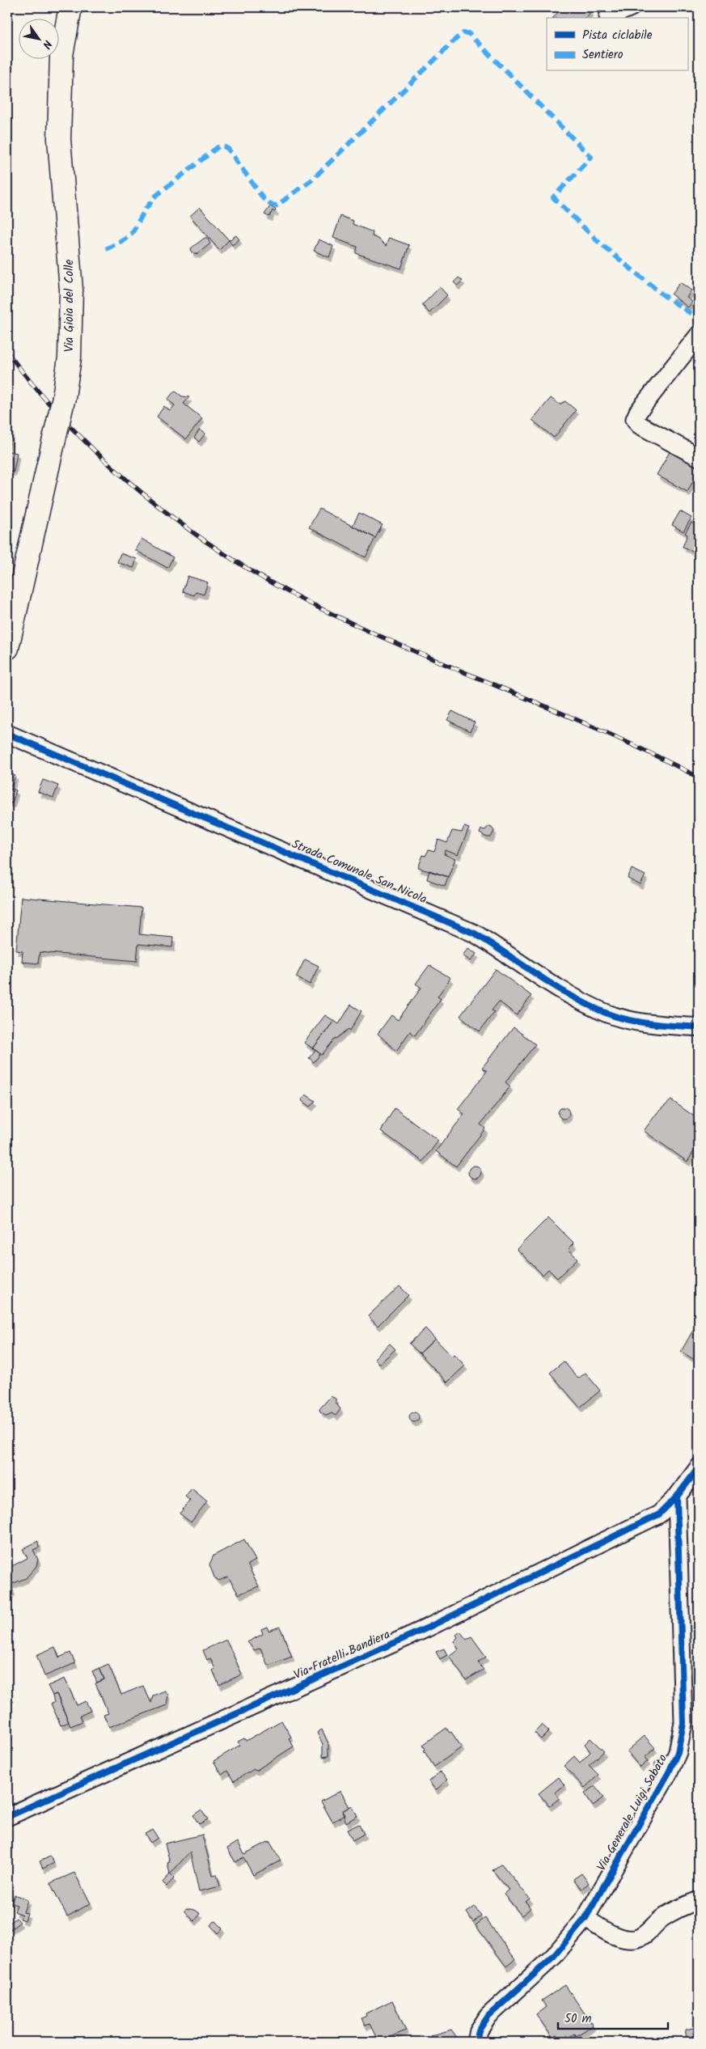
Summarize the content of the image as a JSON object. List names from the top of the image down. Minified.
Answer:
{"streets":{"main road":["Via Gioia del Colle"],"street":["Strada Comunale San Nicola","Via Fratelli Bandiera","Via Generale Luigi Sabato"]},"crossings":[["Via Fratelli Bandiera","Via Generale Luigi Sabato"]],"legend":["Pista ciclabile","Sentiero"],"scale_bar":"50 m","north":"bottom right"}
